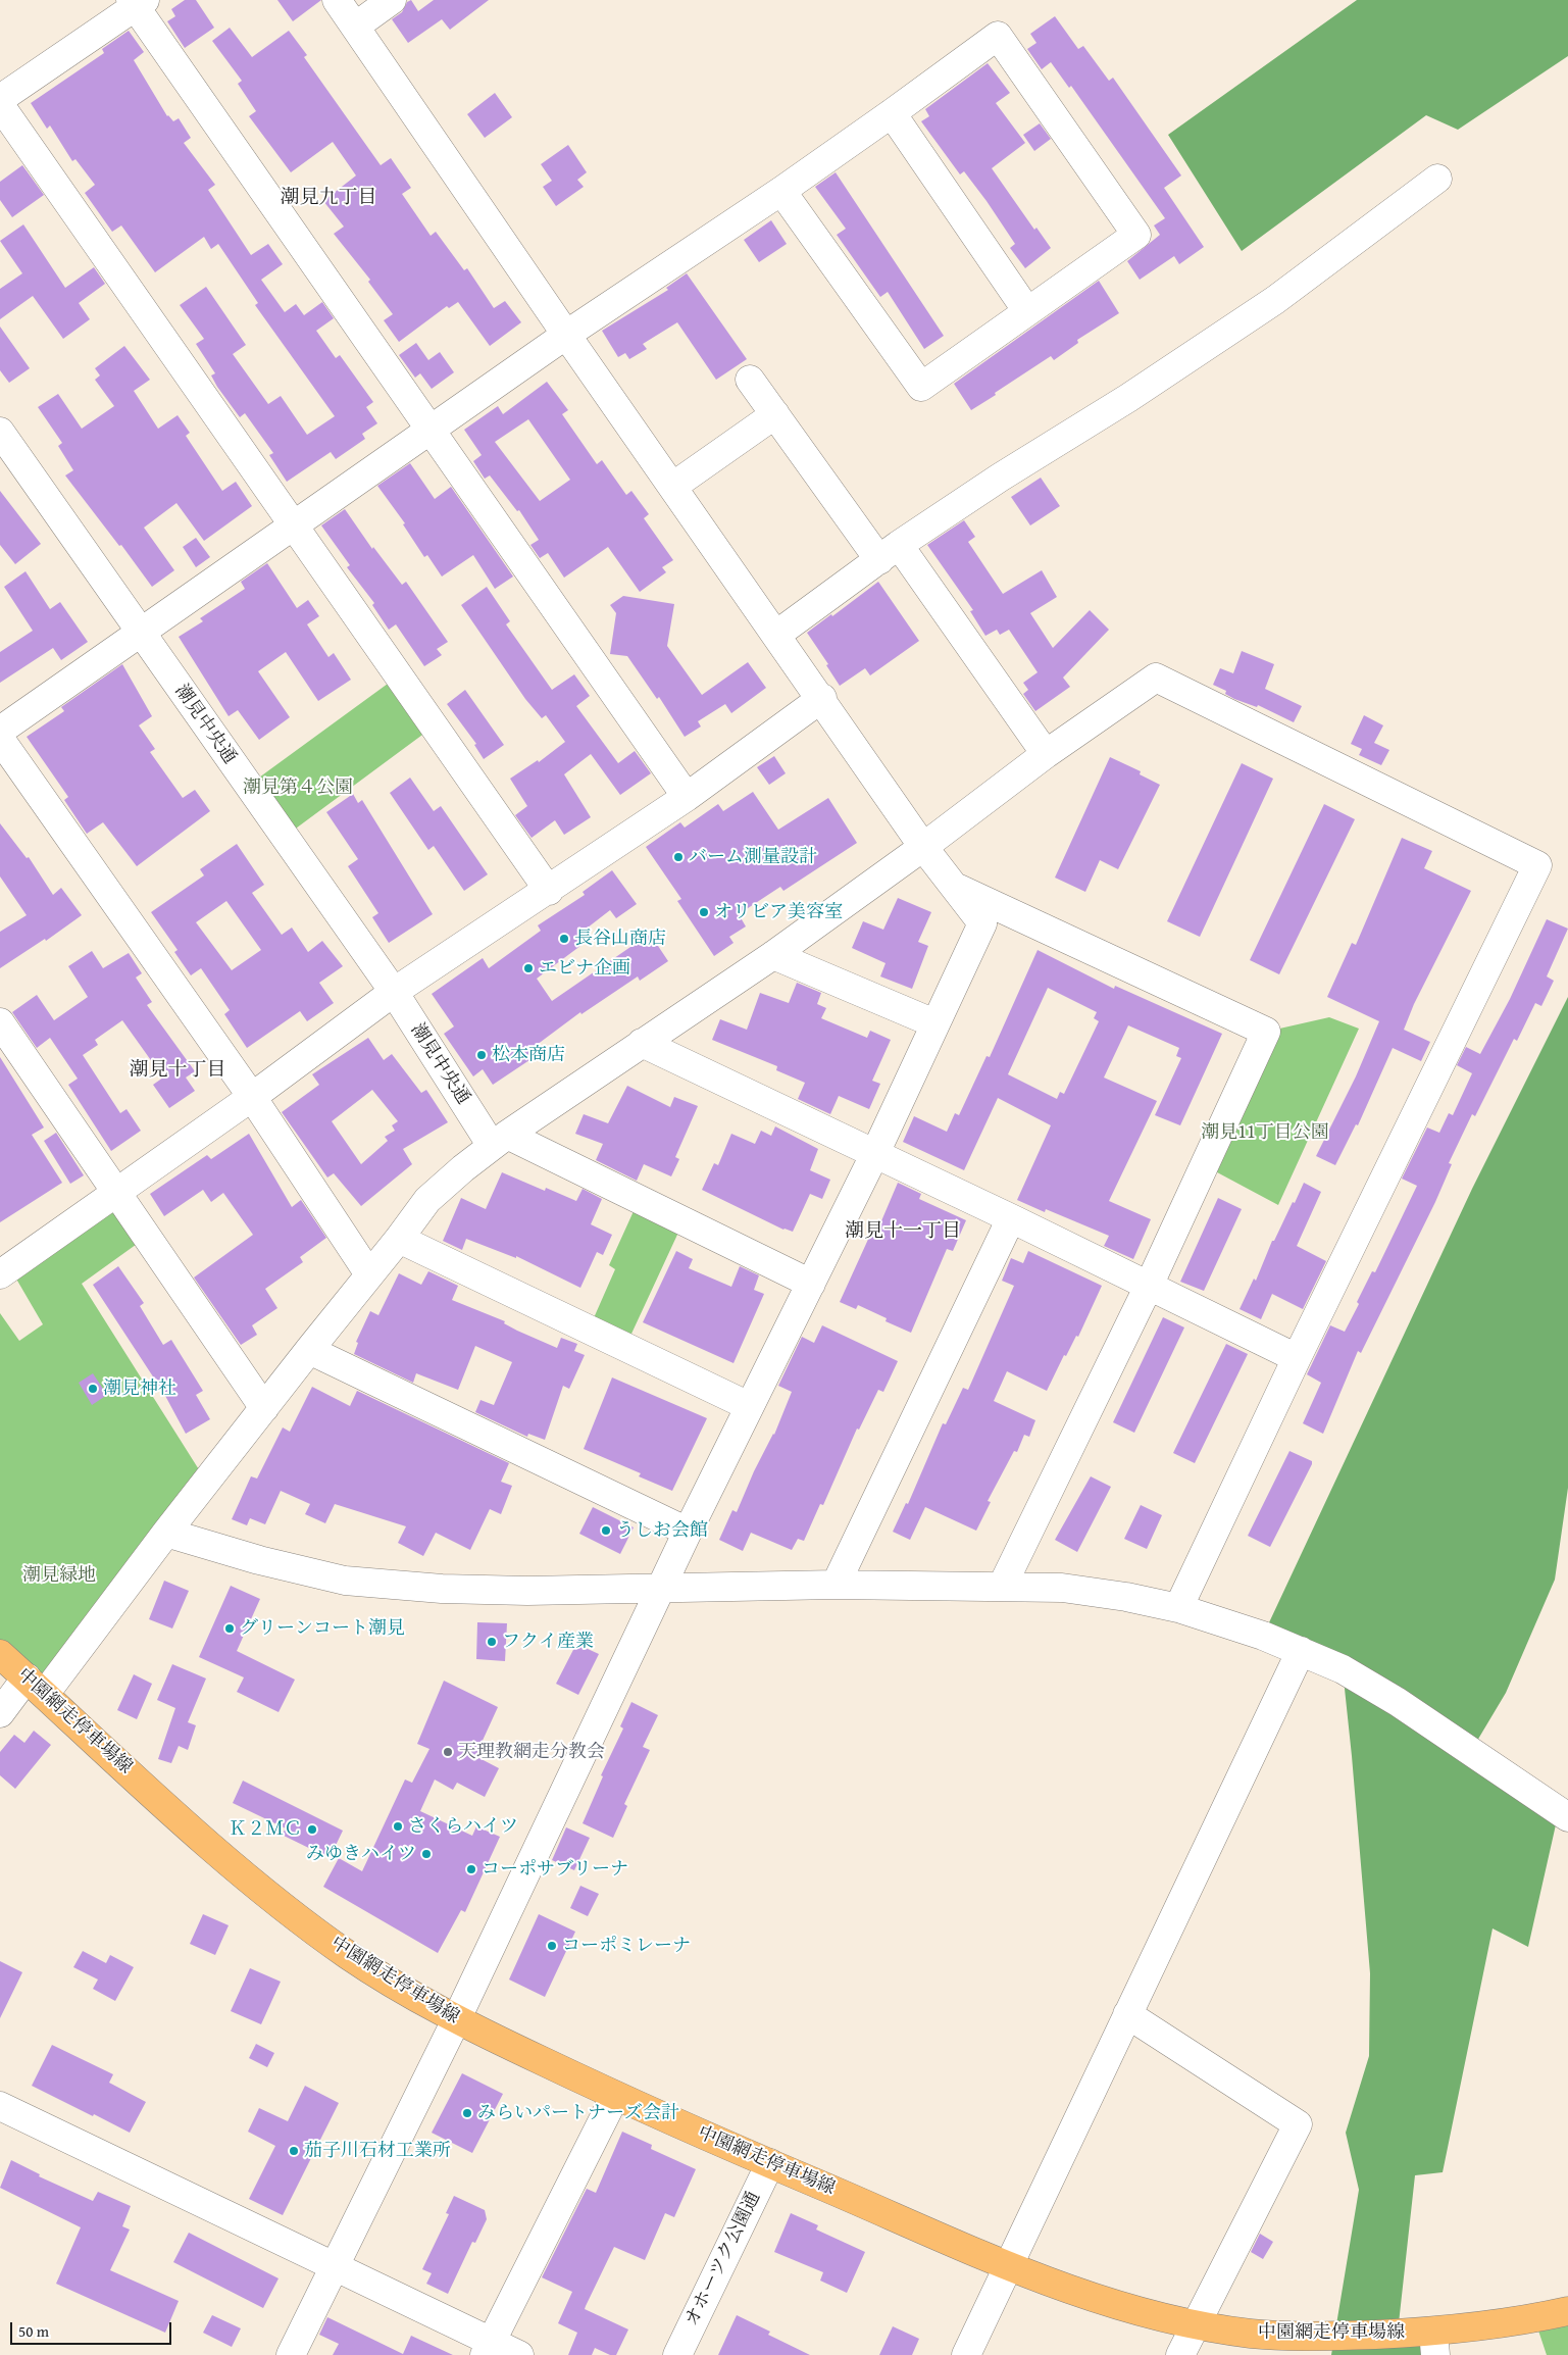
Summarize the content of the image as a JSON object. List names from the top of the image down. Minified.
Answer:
{"streets":{"main road":["中園網走停車場線"],"street":["潮見中央通","オホーツク公園通"]},"crossings":[["中園網走停車場線","オホーツク公園通"]],"districts":["潮見九丁目","潮見十丁目","潮見十一丁目"],"parks":["潮見第４公園","潮見11丁目公園","潮見緑地"],"places":["バーム測量設計","オリビア美容室","長谷山商店","エビナ企画","松本商店","潮見神社","うしお会館","グリーンコート潮見","フクイ産業","天理教網走分教会","さくらハイツ","Ｋ２ＭＣ","みゆきハイツ","コーポサブリーナ","コーポミレーナ","みらいパートナーズ会計","茄子川石材工業所"],"scale_bar":"50 m"}
